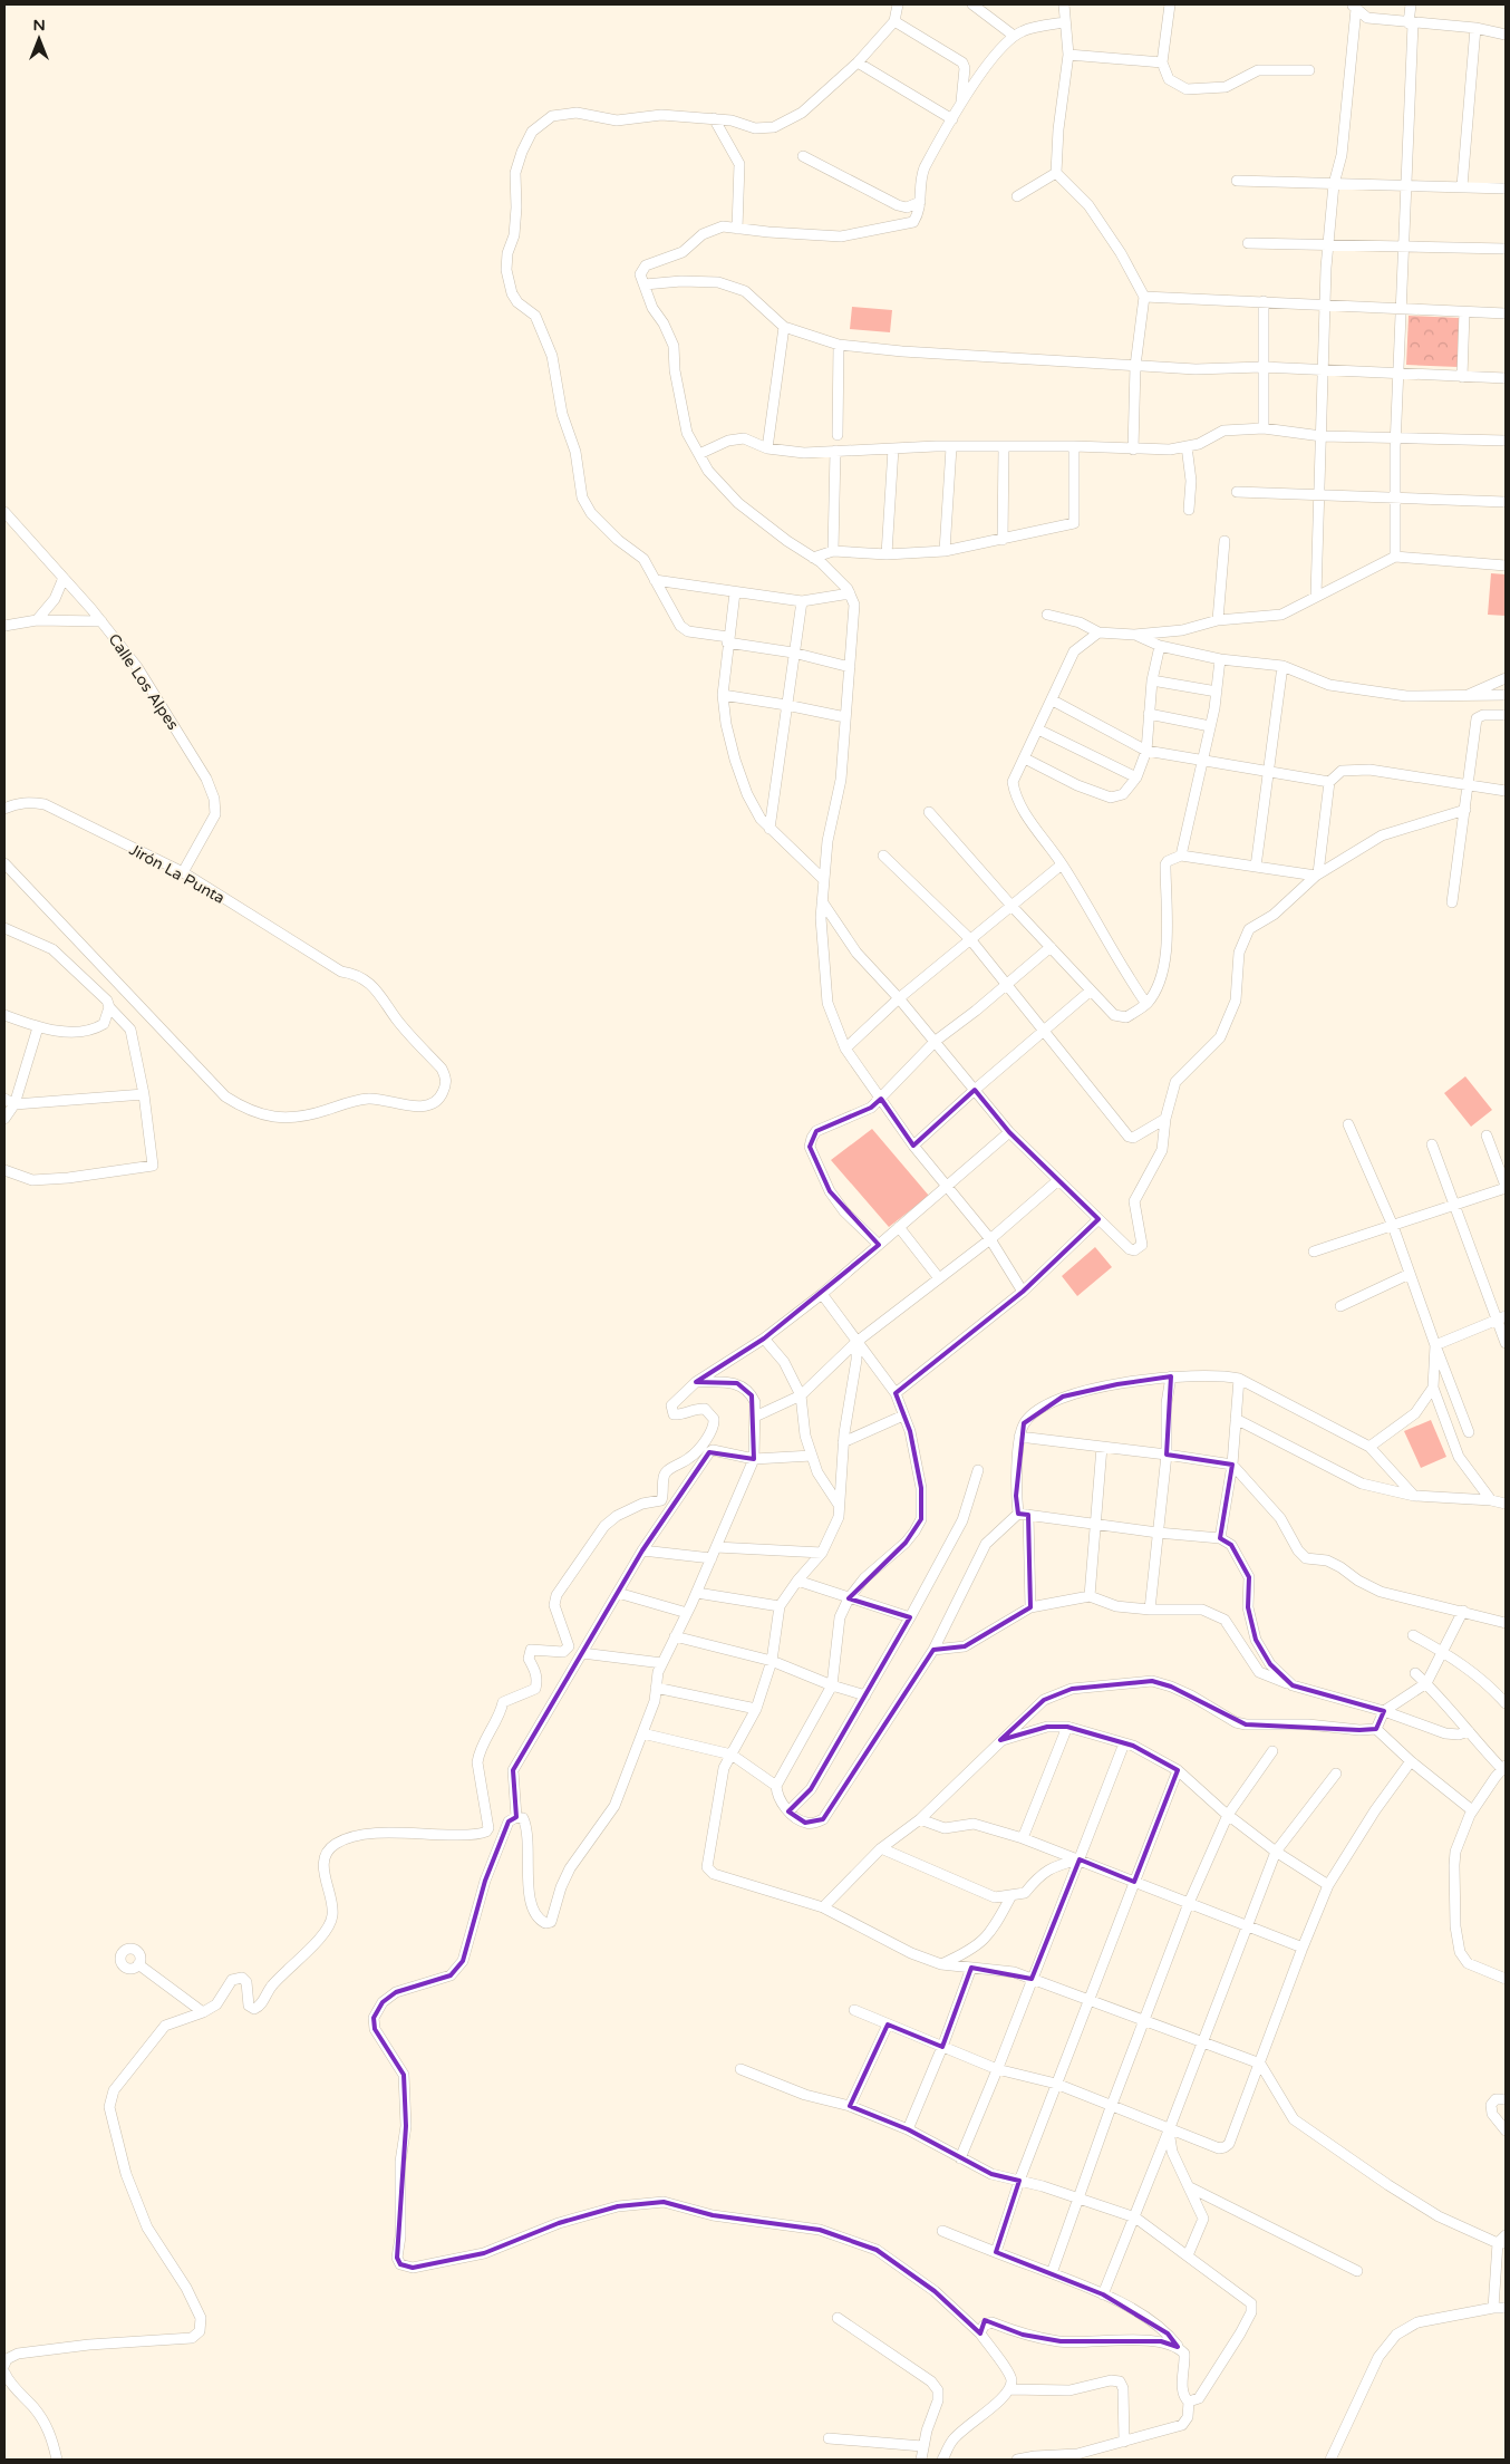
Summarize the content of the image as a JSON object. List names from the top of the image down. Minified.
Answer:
{"streets":{"street":["Calle Los Alpes","Jirón La Punta"]},"crossings":[["Calle Los Alpes","Jirón La Punta"]],"north":"top"}
